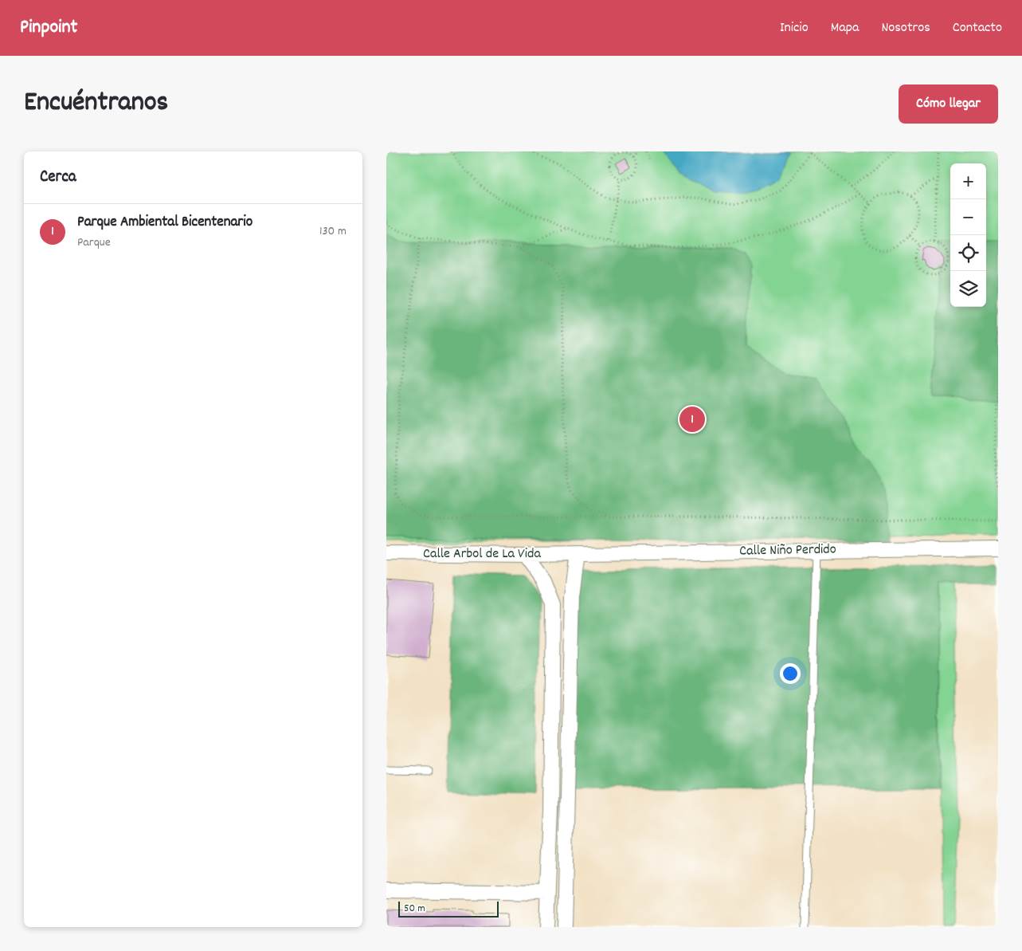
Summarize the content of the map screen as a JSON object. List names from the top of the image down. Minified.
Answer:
{"streets":{"street":["Calle Niño Perdido","Calle Arbol de La Vida"]},"crossings":[["Calle Niño Perdido","Calle Arbol de La Vida"]],"scale_bar":"50 m","page":{"header":"Pinpoint","nav":["Inicio","Mapa","Nosotros","Contacto"],"title":"Encuéntranos","buttons":"Cómo llegar","heading":"Cerca","map_buttons":["+","−"],"list":[{"mark":"1","name":"Parque Ambiental Bicentenario","note":"Parque","value":"130 m"}],"pins":"1","scale":"50 m"}}
